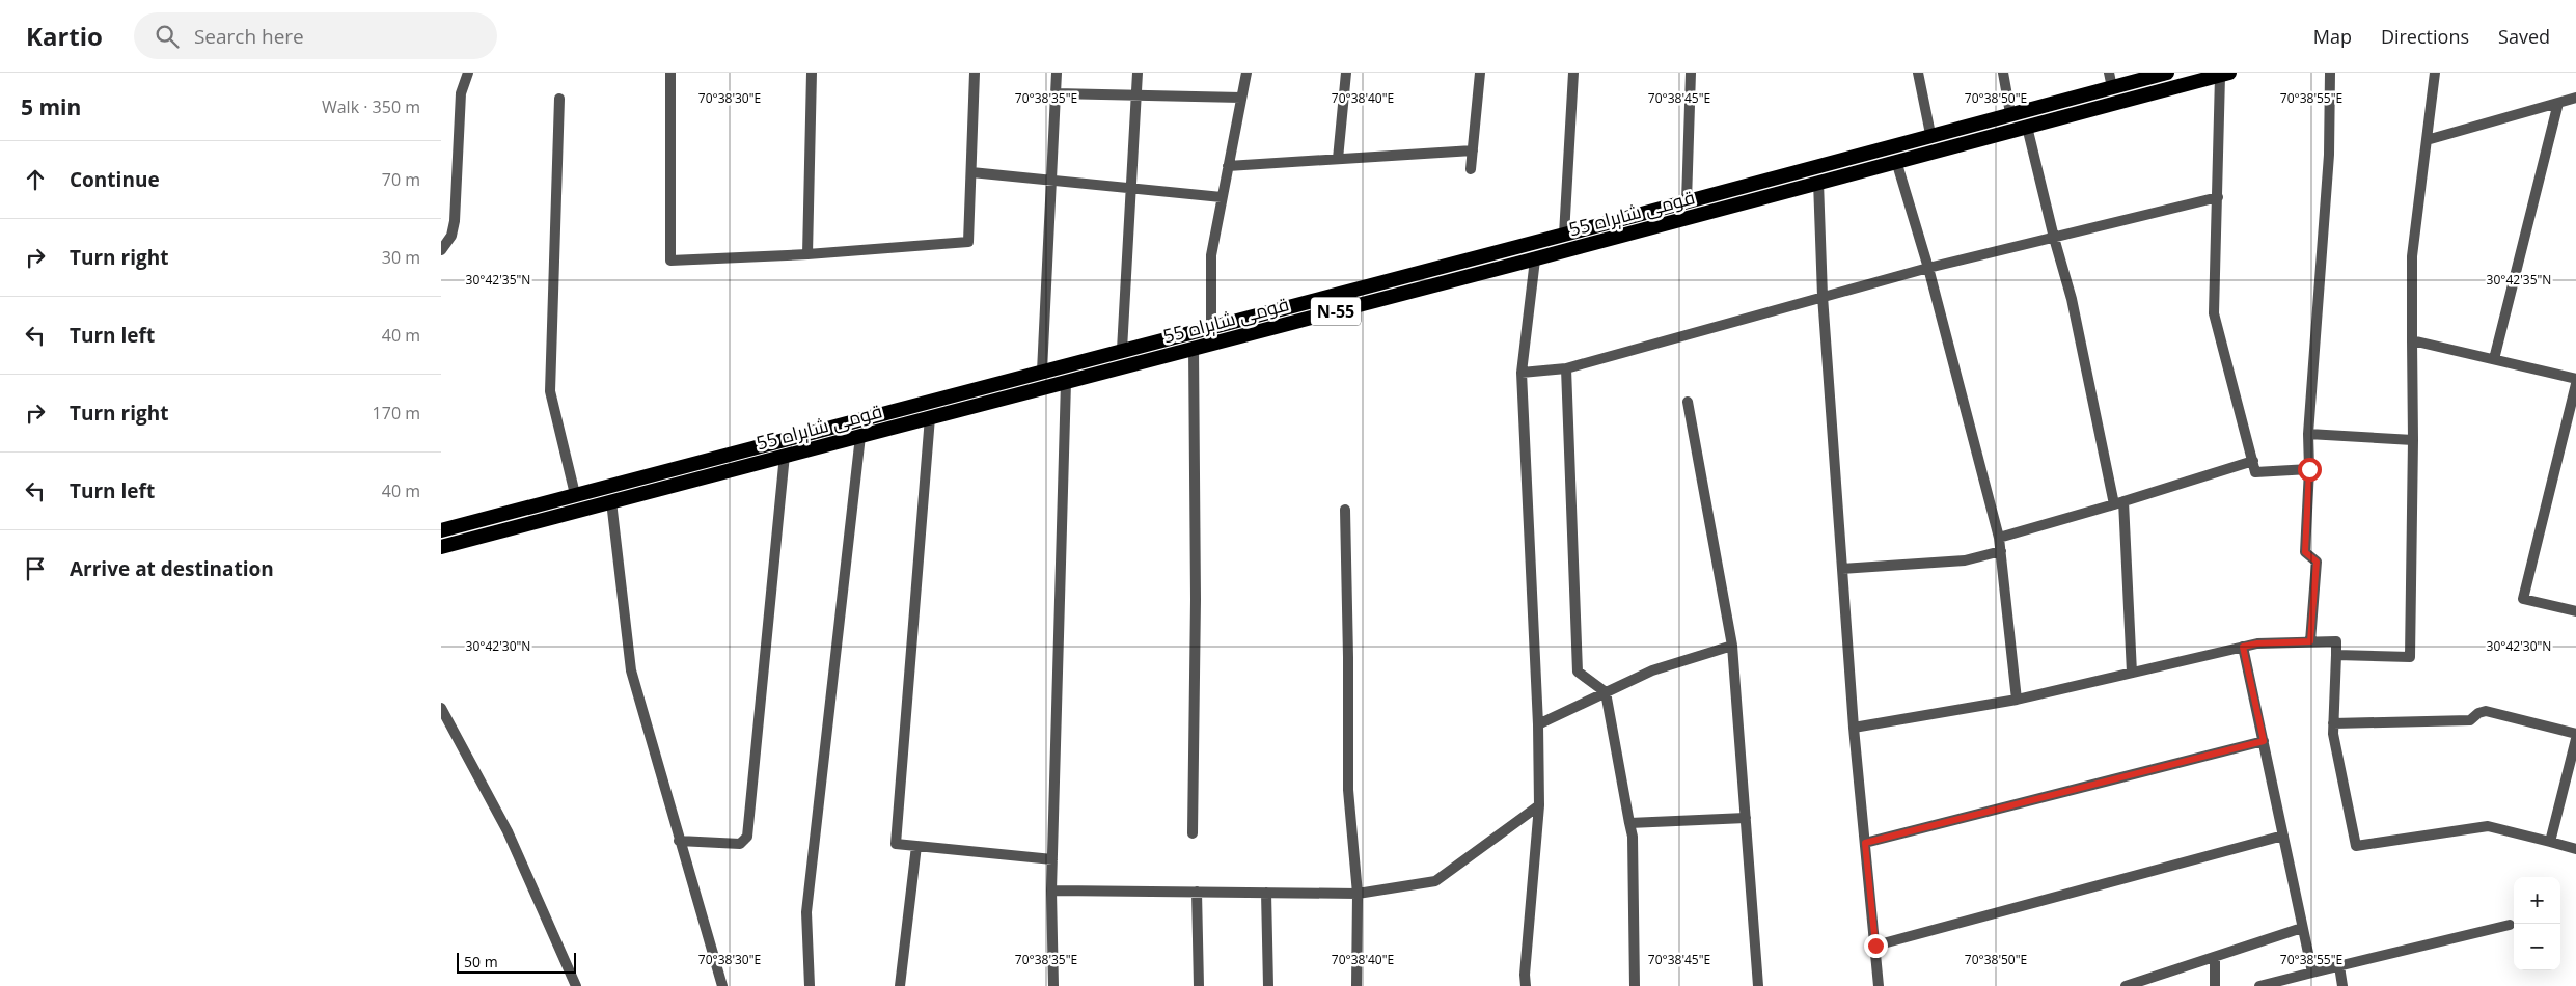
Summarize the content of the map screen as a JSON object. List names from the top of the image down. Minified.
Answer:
{"streets":{"highway":["قومی شاہراہ 55","N-55"]},"scale_bar":"50 m","page":{"header":"Kartio","search":"Search here","nav":["Map","Directions","Saved"],"heading":["5 min","Walk · 350 m"],"list":[["Continue","70 m"],["Turn right","30 m"],["Turn left","40 m"],["Turn right","170 m"],["Turn left","40 m"],"Arrive at destination"],"map_buttons":["+","−"],"scale":"50 m"},"coordinates":["70°38'30\"E","70°38'35\"E","70°38'40\"E","70°38'45\"E","70°38'50\"E","70°38'55\"E","30°42'35\"N","30°42'30\"N"]}
